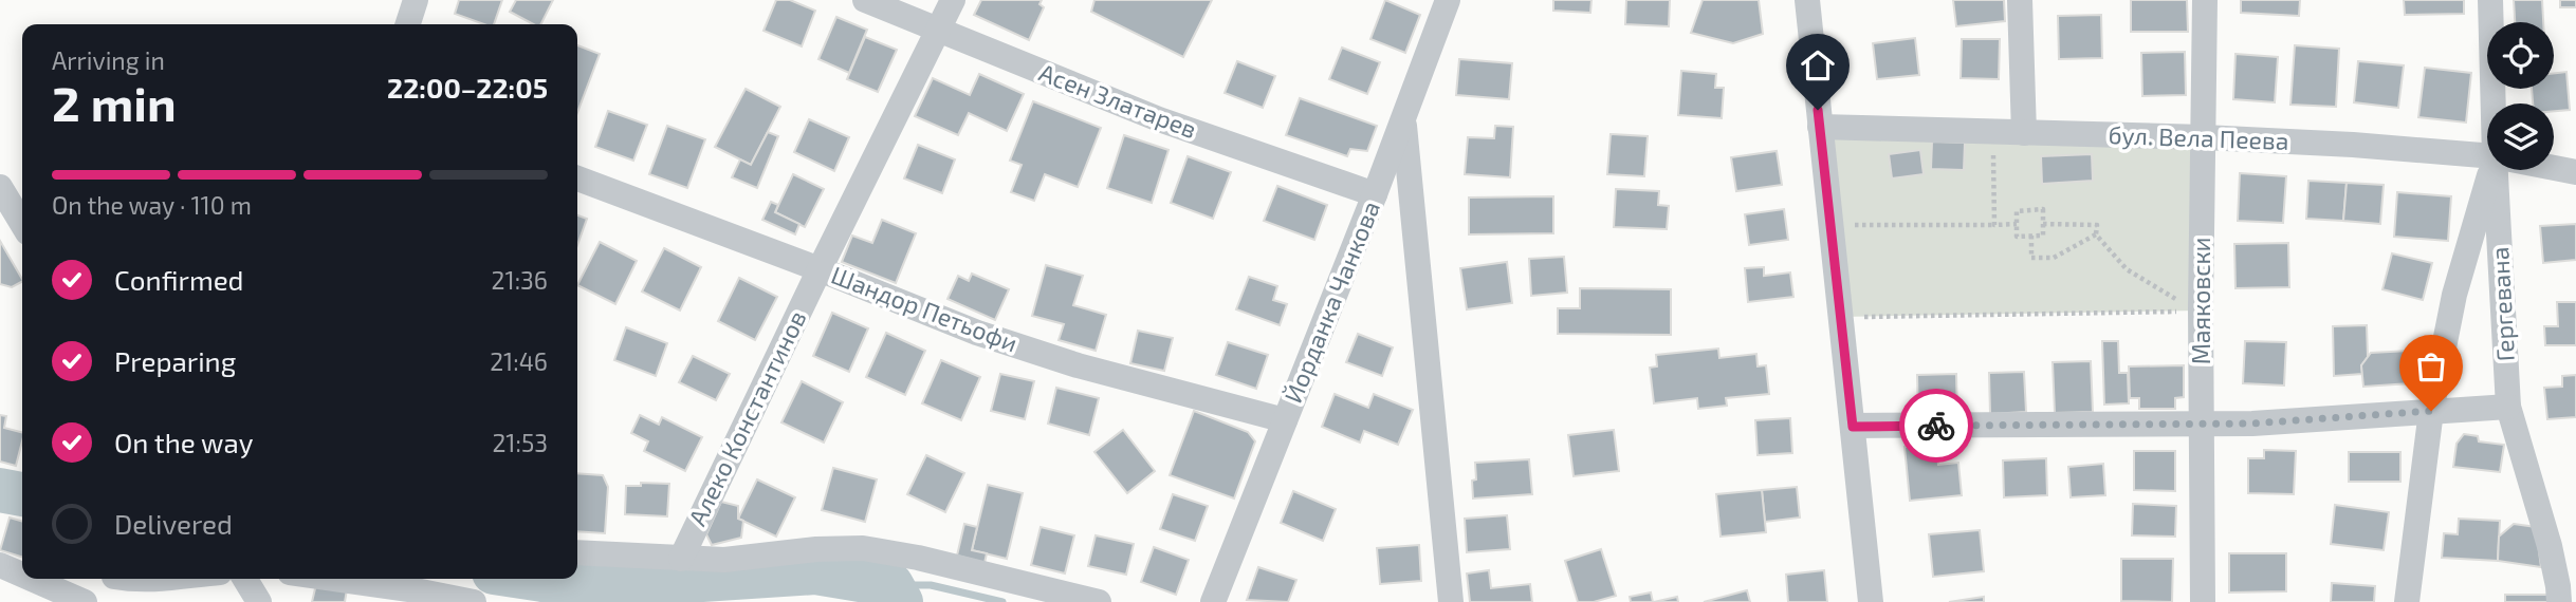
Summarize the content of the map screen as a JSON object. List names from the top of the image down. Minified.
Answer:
{"streets":{"street":["Асен Златарев","бул. Вела Пеева","Маяковски","Йорданка Чанкова","Гергевана","Шандор Петьофи","Алеко Константинов"]},"crossings":[["Асен Златарев","Йорданка Чанкова"],["Асен Златарев","Алеко Константинов"],["бул. Вела Пеева","Маяковски"],["Йорданка Чанкова","Шандор Петьофи"],["Шандор Петьофи","Алеко Константинов"]],"page":{"heading":["2 min","Arriving in","22:00–22:05"],"bar":"On the way · 110 m","list":[["Confirmed","21:36"],["Preparing","21:46"],["On the way","21:53"],"Delivered"]}}
